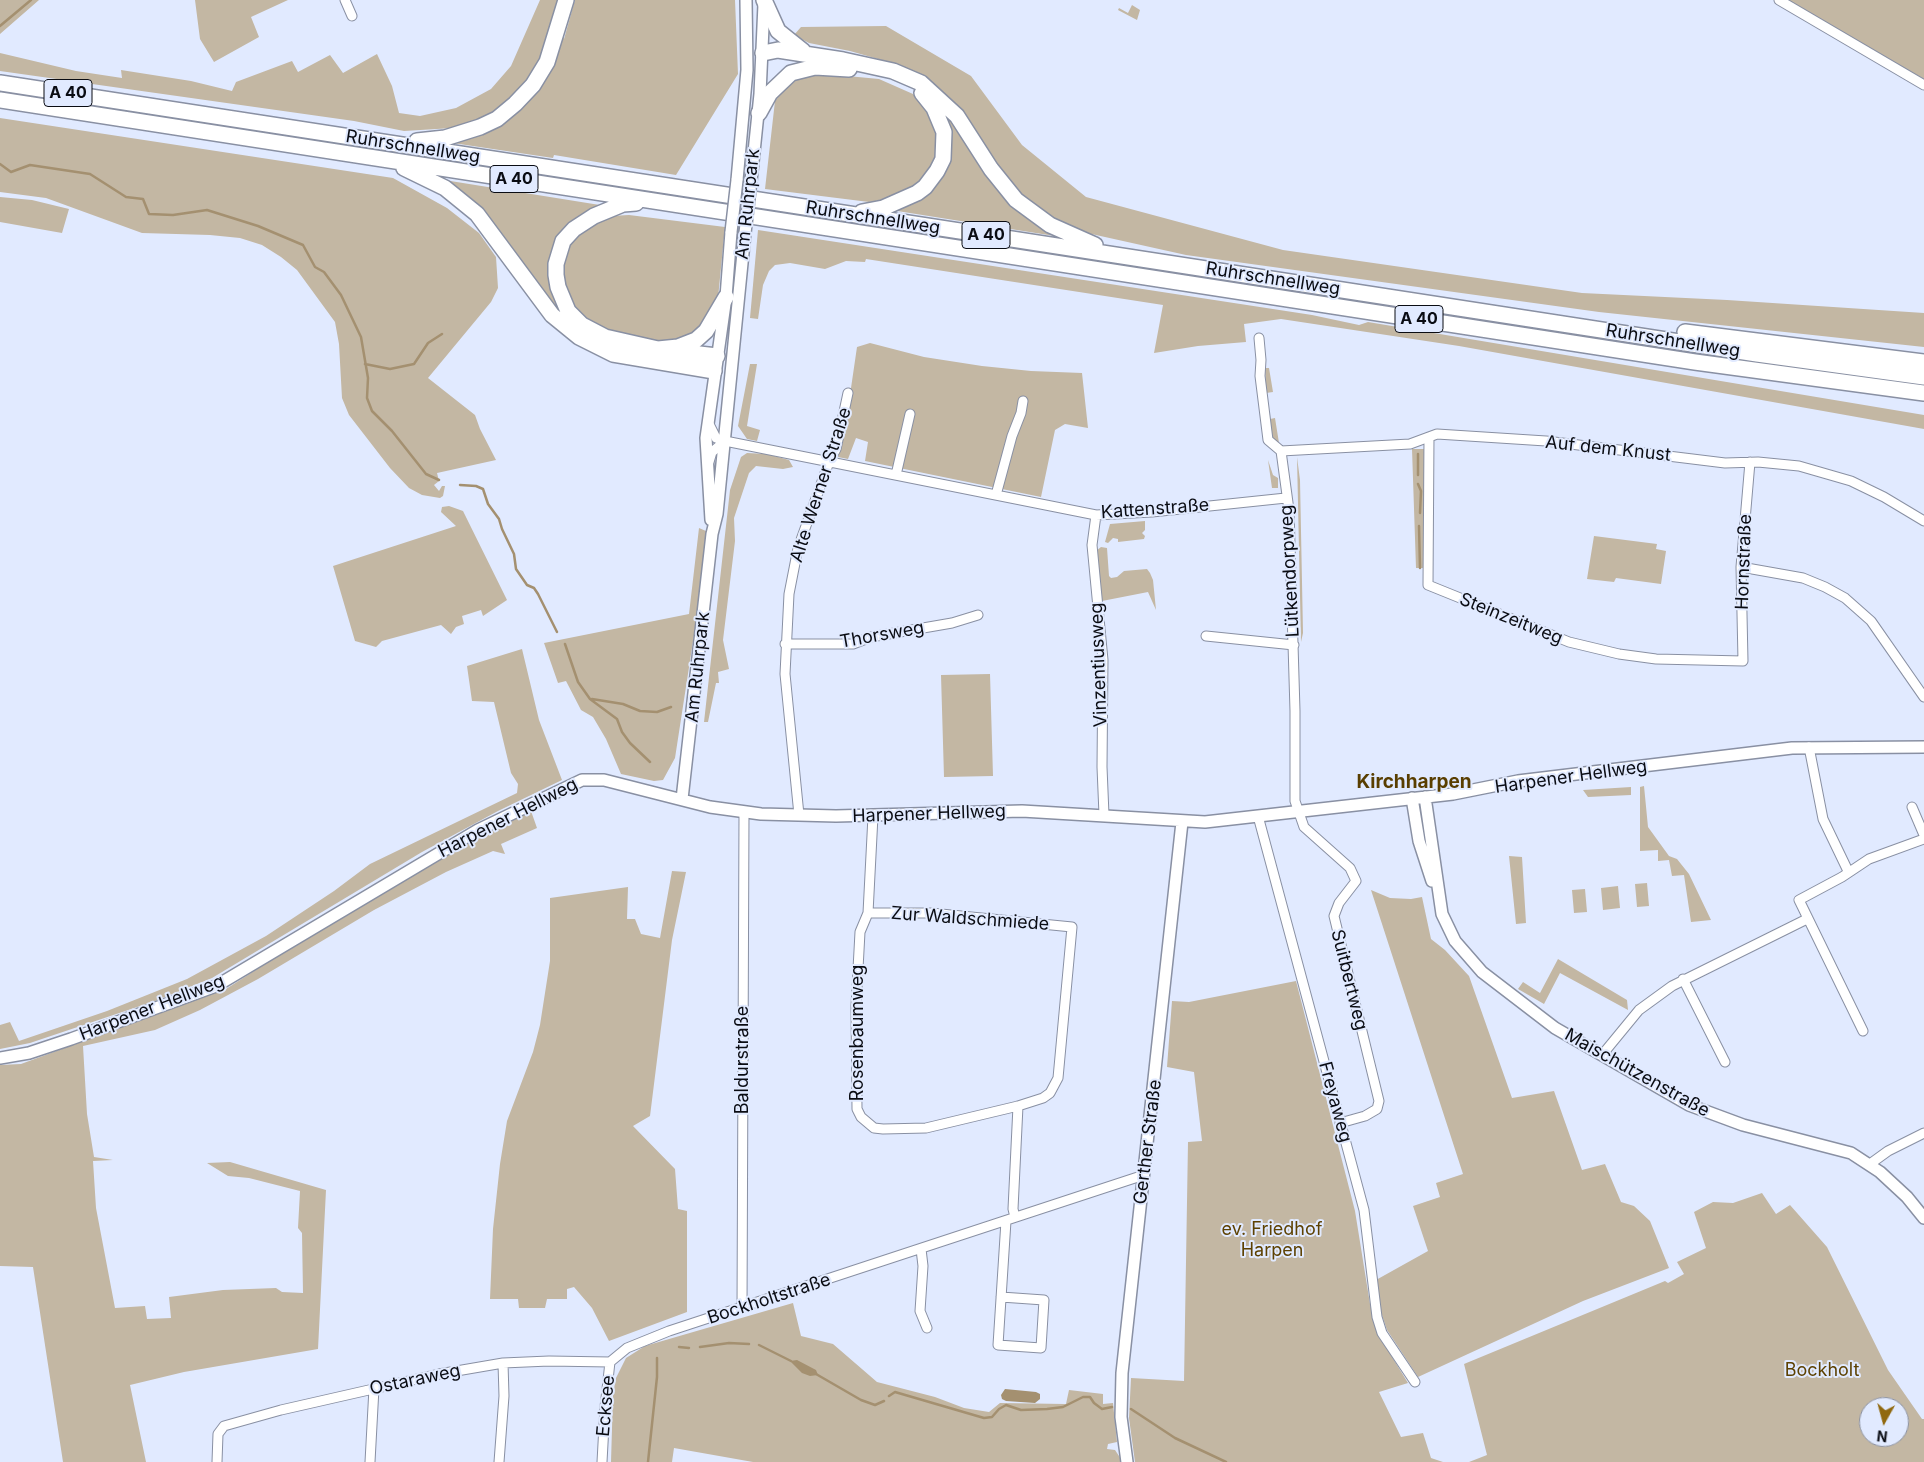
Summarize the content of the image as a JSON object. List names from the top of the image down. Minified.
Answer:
{"streets":{"highway":["A 40","Ruhrschnellweg"],"main road":["Am Ruhrpark","Harpener Hellweg","Maischützenstraße","Gerther Straße"],"street":["Auf dem Knust","Alte Werner Straße","Kattenstraße","Hornstraße","Lütkendorpweg","Steinzeitweg","Thorsweg","Vinzentiusweg","Zur Waldschmiede","Suitbertweg","Rosenbaumweg","Baldurstraße","Freyaweg","Bockholtstraße","Ostaraweg","Ecksee"]},"crossings":[["Am Ruhrpark","Kattenstraße"],["Am Ruhrpark","Harpener Hellweg"],["Auf dem Knust","Hornstraße"],["Auf dem Knust","Lütkendorpweg"],["Auf dem Knust","Steinzeitweg"],["Alte Werner Straße","Kattenstraße"],["Alte Werner Straße","Thorsweg"],["Alte Werner Straße","Harpener Hellweg"],["Kattenstraße","Lütkendorpweg"],["Kattenstraße","Vinzentiusweg"],["Hornstraße","Steinzeitweg"],["Lütkendorpweg","Harpener Hellweg"],["Lütkendorpweg","Suitbertweg"],["Vinzentiusweg","Harpener Hellweg"],["Harpener Hellweg","Suitbertweg"],["Harpener Hellweg","Rosenbaumweg"],["Harpener Hellweg","Baldurstraße"],["Harpener Hellweg","Maischützenstraße"],["Harpener Hellweg","Freyaweg"],["Harpener Hellweg","Gerther Straße"],["Zur Waldschmiede","Rosenbaumweg"],["Suitbertweg","Freyaweg"],["Baldurstraße","Bockholtstraße"],["Gerther Straße","Bockholtstraße"],["Bockholtstraße","Ecksee"],["Ostaraweg","Ecksee"]],"districts":["Kirchharpen"],"parks":["ev. Friedhof Harpen","Bockholt"],"north":"bottom"}
